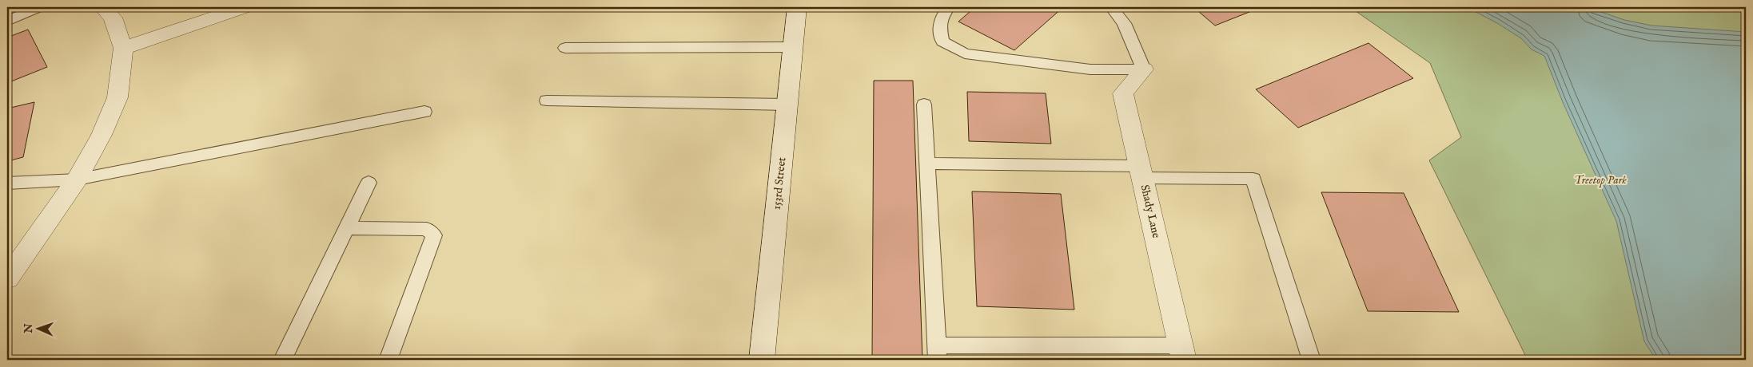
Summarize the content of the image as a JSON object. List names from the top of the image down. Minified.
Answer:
{"streets":{"street":["153rd Street","Shady Lane"]},"parks":["Treetop Park"],"north":"left"}
